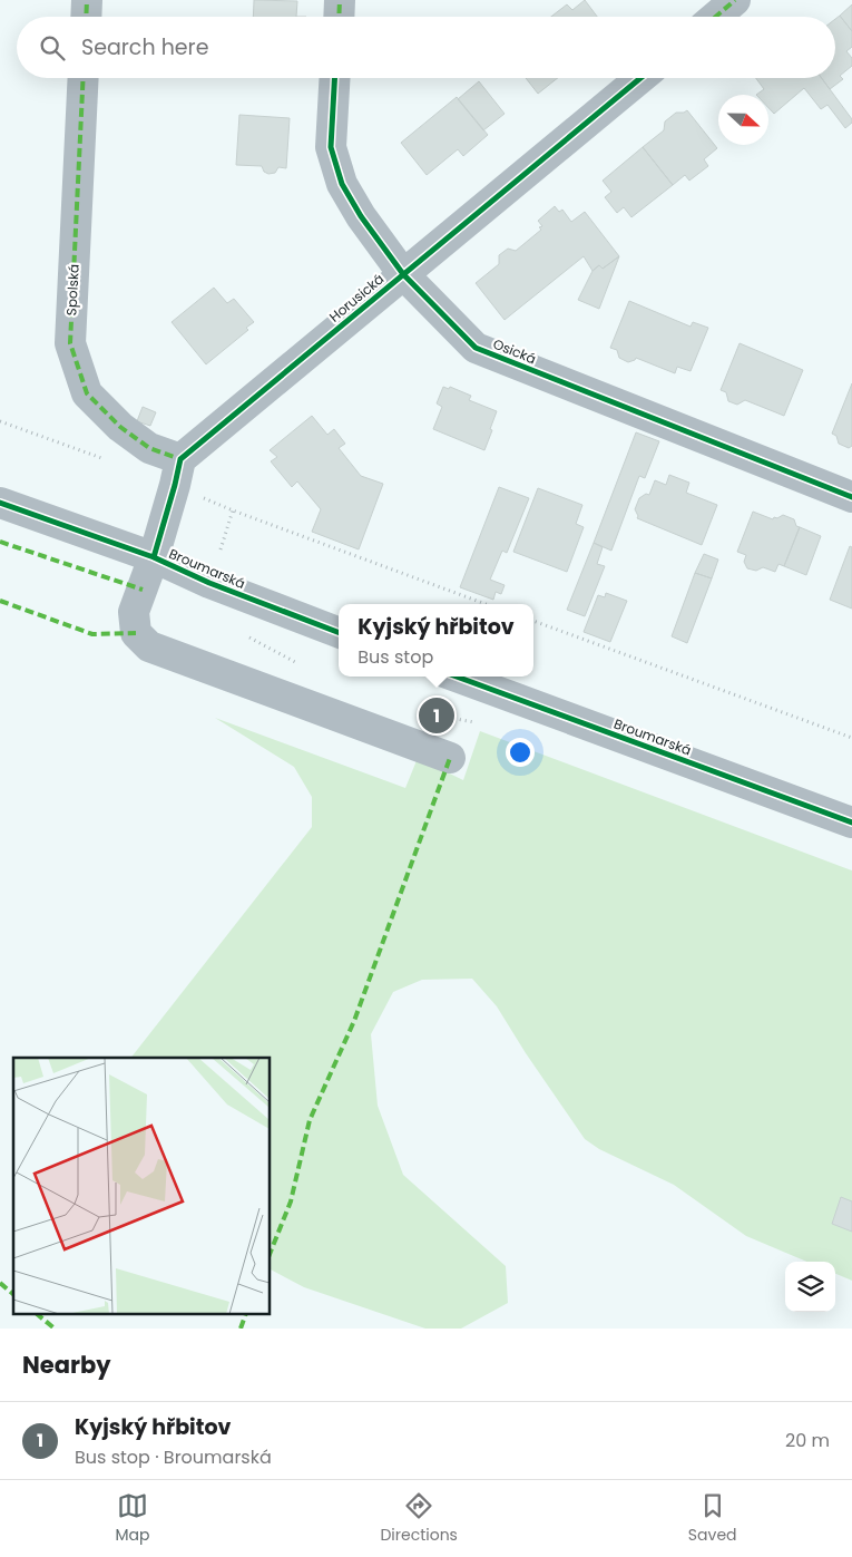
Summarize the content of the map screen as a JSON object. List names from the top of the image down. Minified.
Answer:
{"streets":{"street":["Spolská","Horusická","Osická","Broumarská"]},"crossings":[["Spolská","Horusická"],["Horusická","Osická"]],"north":"right","page":{"search":"Search here","popup":["Kyjský hřbitov","Bus stop"],"pins":"1","heading":"Nearby","list":[{"mark":"1","name":"Kyjský hřbitov","note":"Bus stop · Broumarská","value":"20 m"}],"nav":["Map","Directions","Saved"]}}
